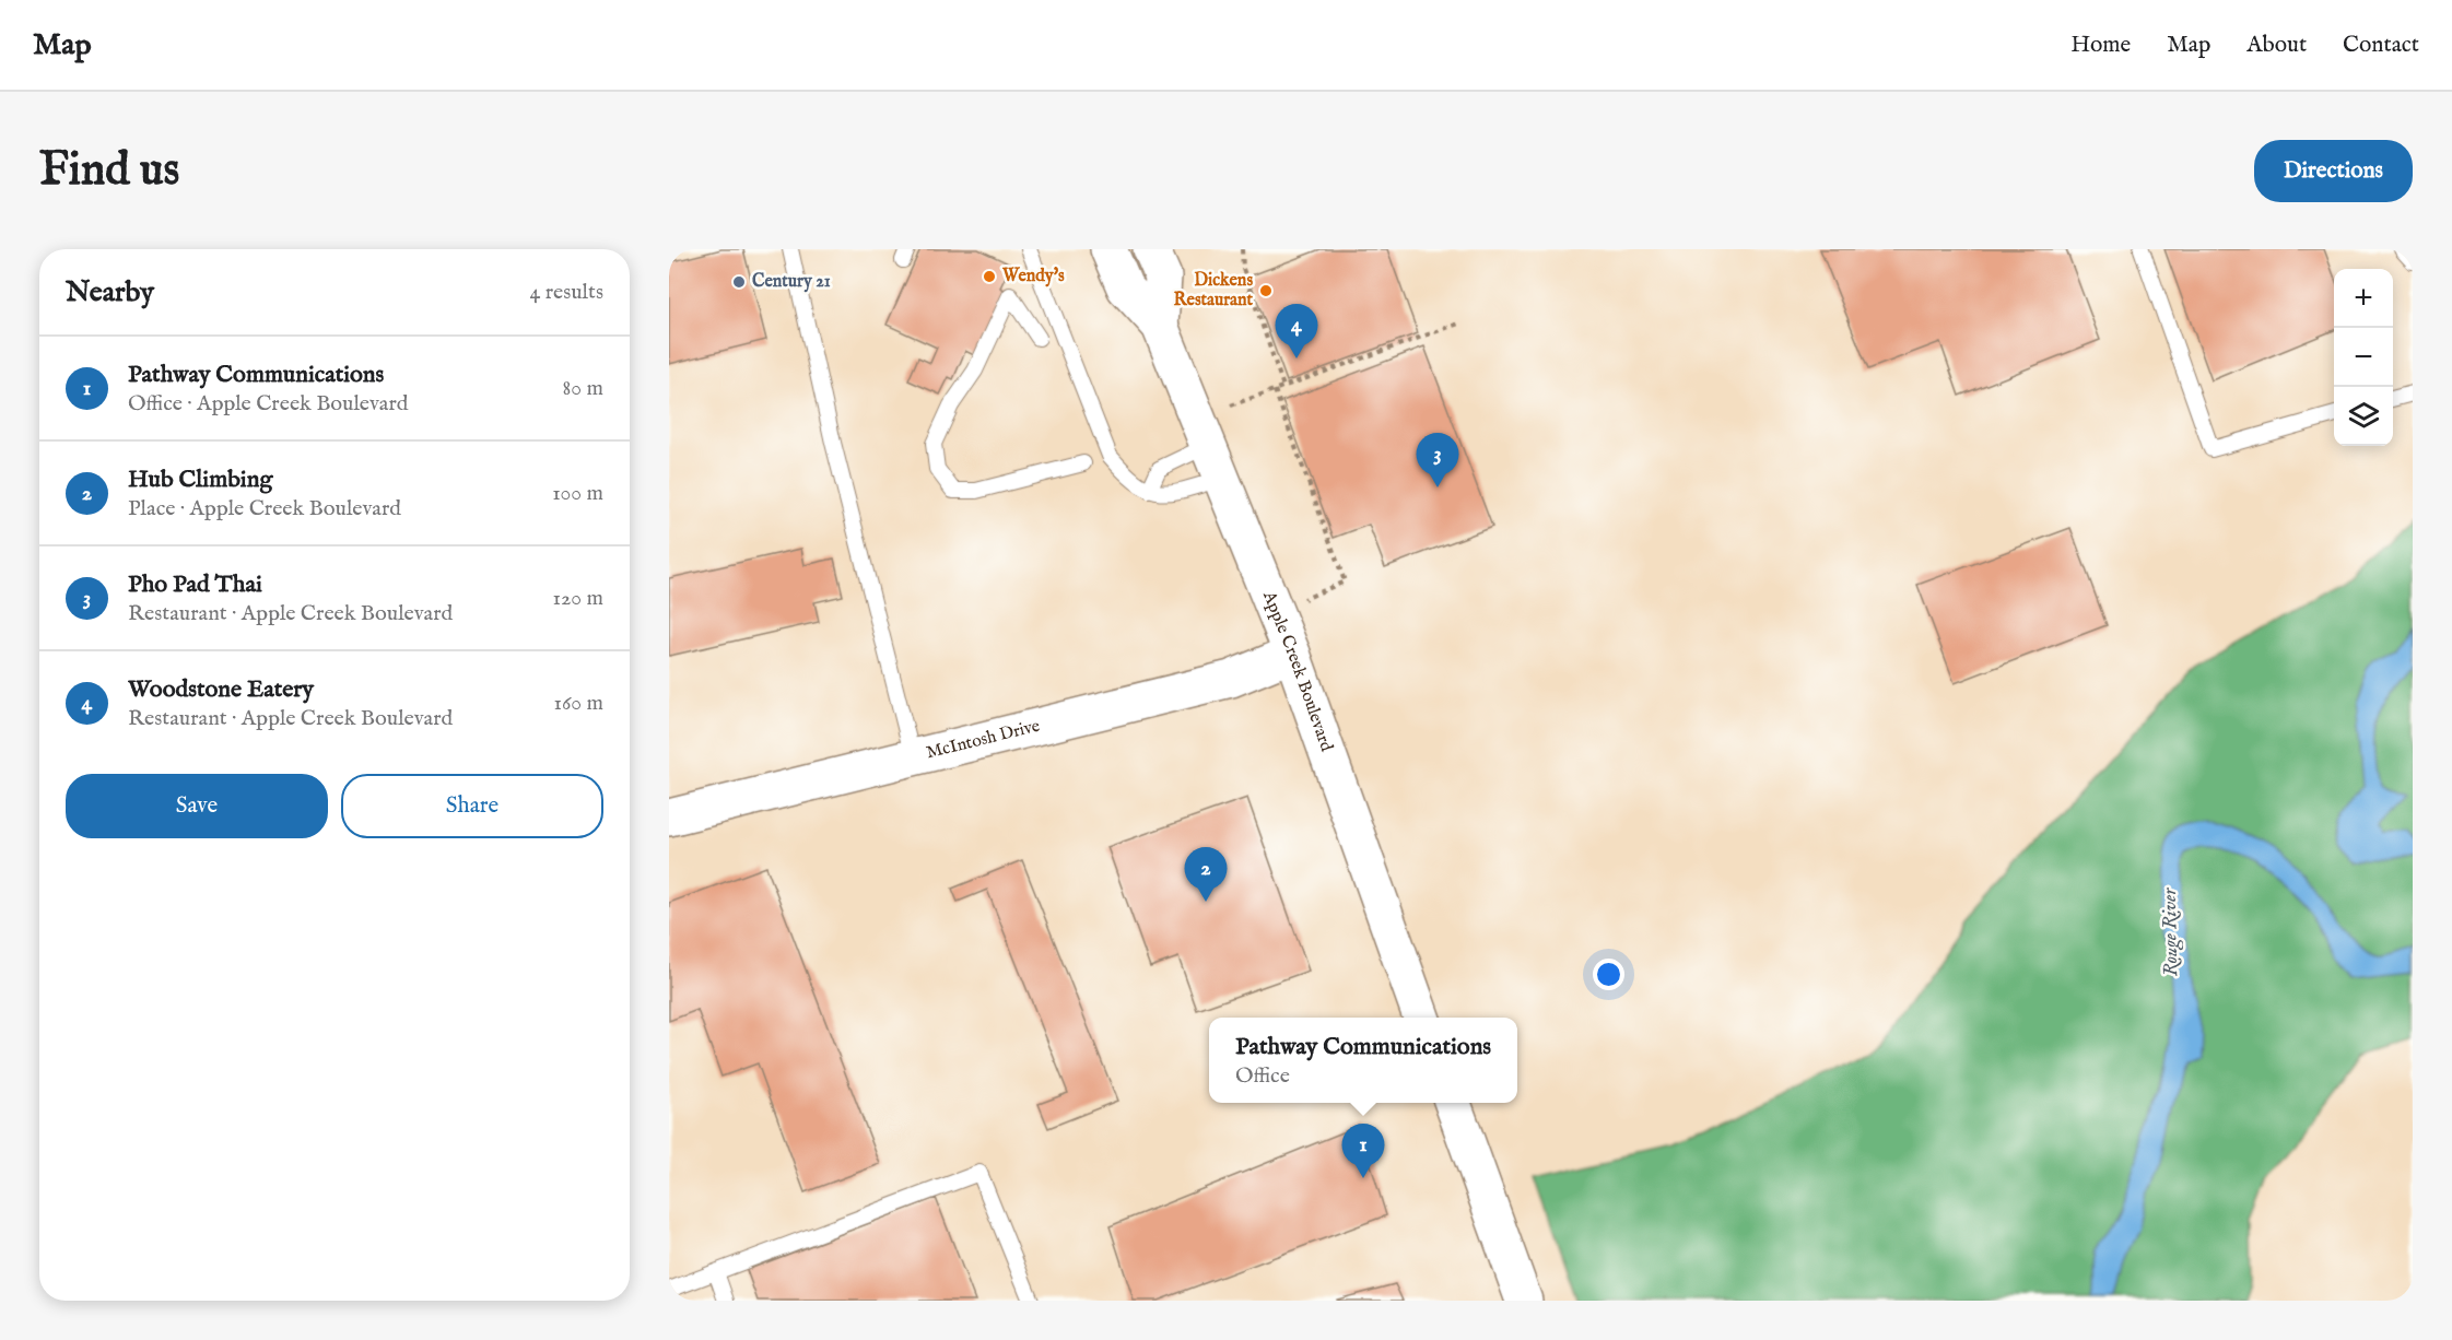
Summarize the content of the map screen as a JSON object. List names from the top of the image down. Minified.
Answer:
{"streets":{"main road":["Apple Creek Boulevard","McIntosh Drive"]},"crossings":[["Apple Creek Boulevard","McIntosh Drive"]],"water":["Rouge River"],"places":["Wendy's","Century 21","Dickens Restaurant"],"page":{"header":"Map","nav":["Home","Map","About","Contact"],"buttons":["Directions",["Save","Share"]],"title":"Find us","heading":["Nearby","4 results"],"map_buttons":["+","−"],"pins":["4","3","2","1"],"list":[{"mark":"1","name":"Pathway Communications","note":"Office · Apple Creek Boulevard","value":"80 m"},{"mark":"2","name":"Hub Climbing","note":"Place · Apple Creek Boulevard","value":"100 m"},{"mark":"3","name":"Pho Pad Thai","note":"Restaurant · Apple Creek Boulevard","value":"120 m"},{"mark":"4","name":"Woodstone Eatery","note":"Restaurant · Apple Creek Boulevard","value":"160 m"}],"popup":["Pathway Communications","Office"]}}
